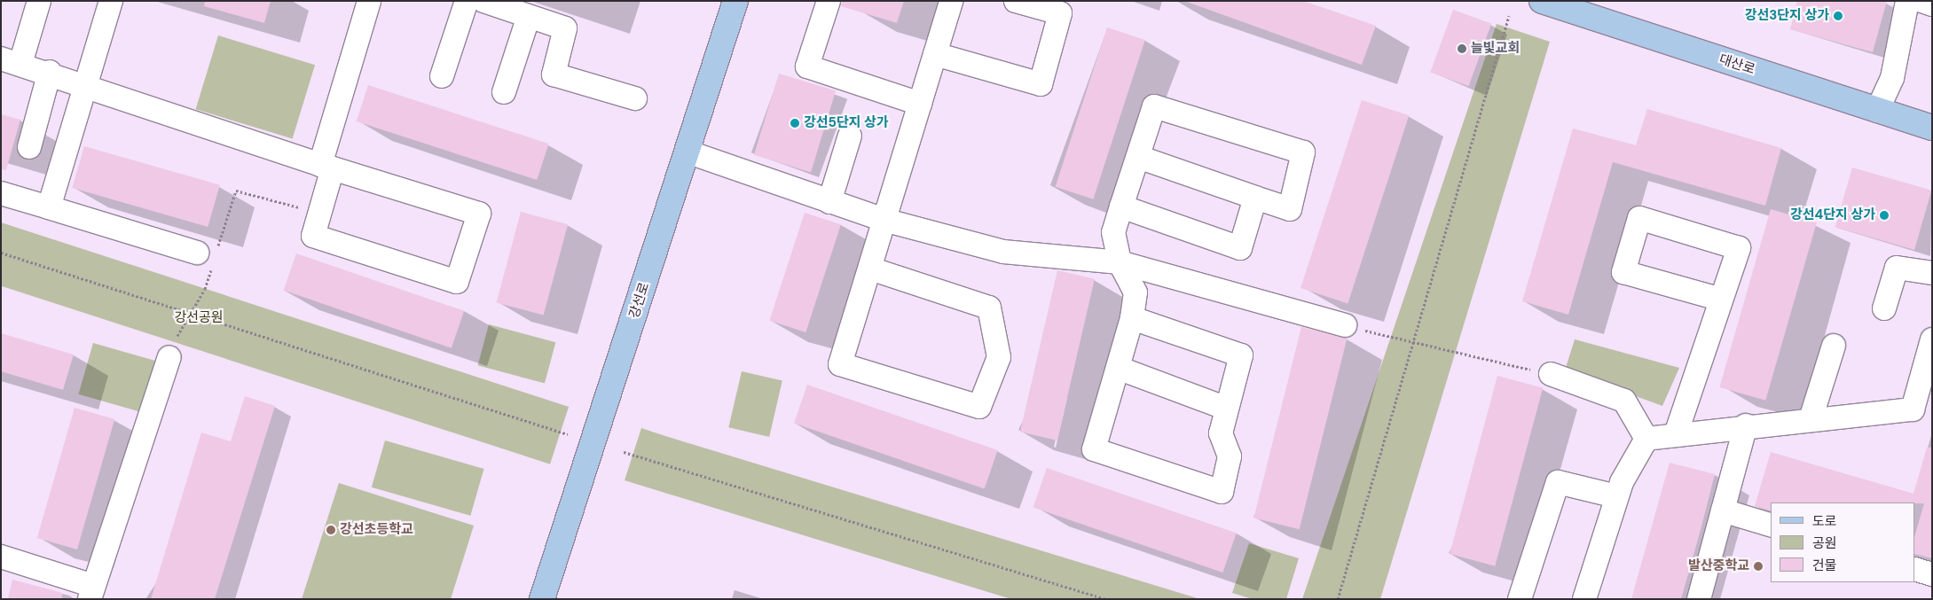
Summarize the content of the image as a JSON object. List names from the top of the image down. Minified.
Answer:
{"streets":{"main road":["대산로","강선로"]},"parks":["강선공원"],"places":["강선3단지 상가","늘빛교회","강선5단지 상가","강선4단지 상가","강선초등학교","발산중학교"],"legend":["도로","공원","건물"]}
